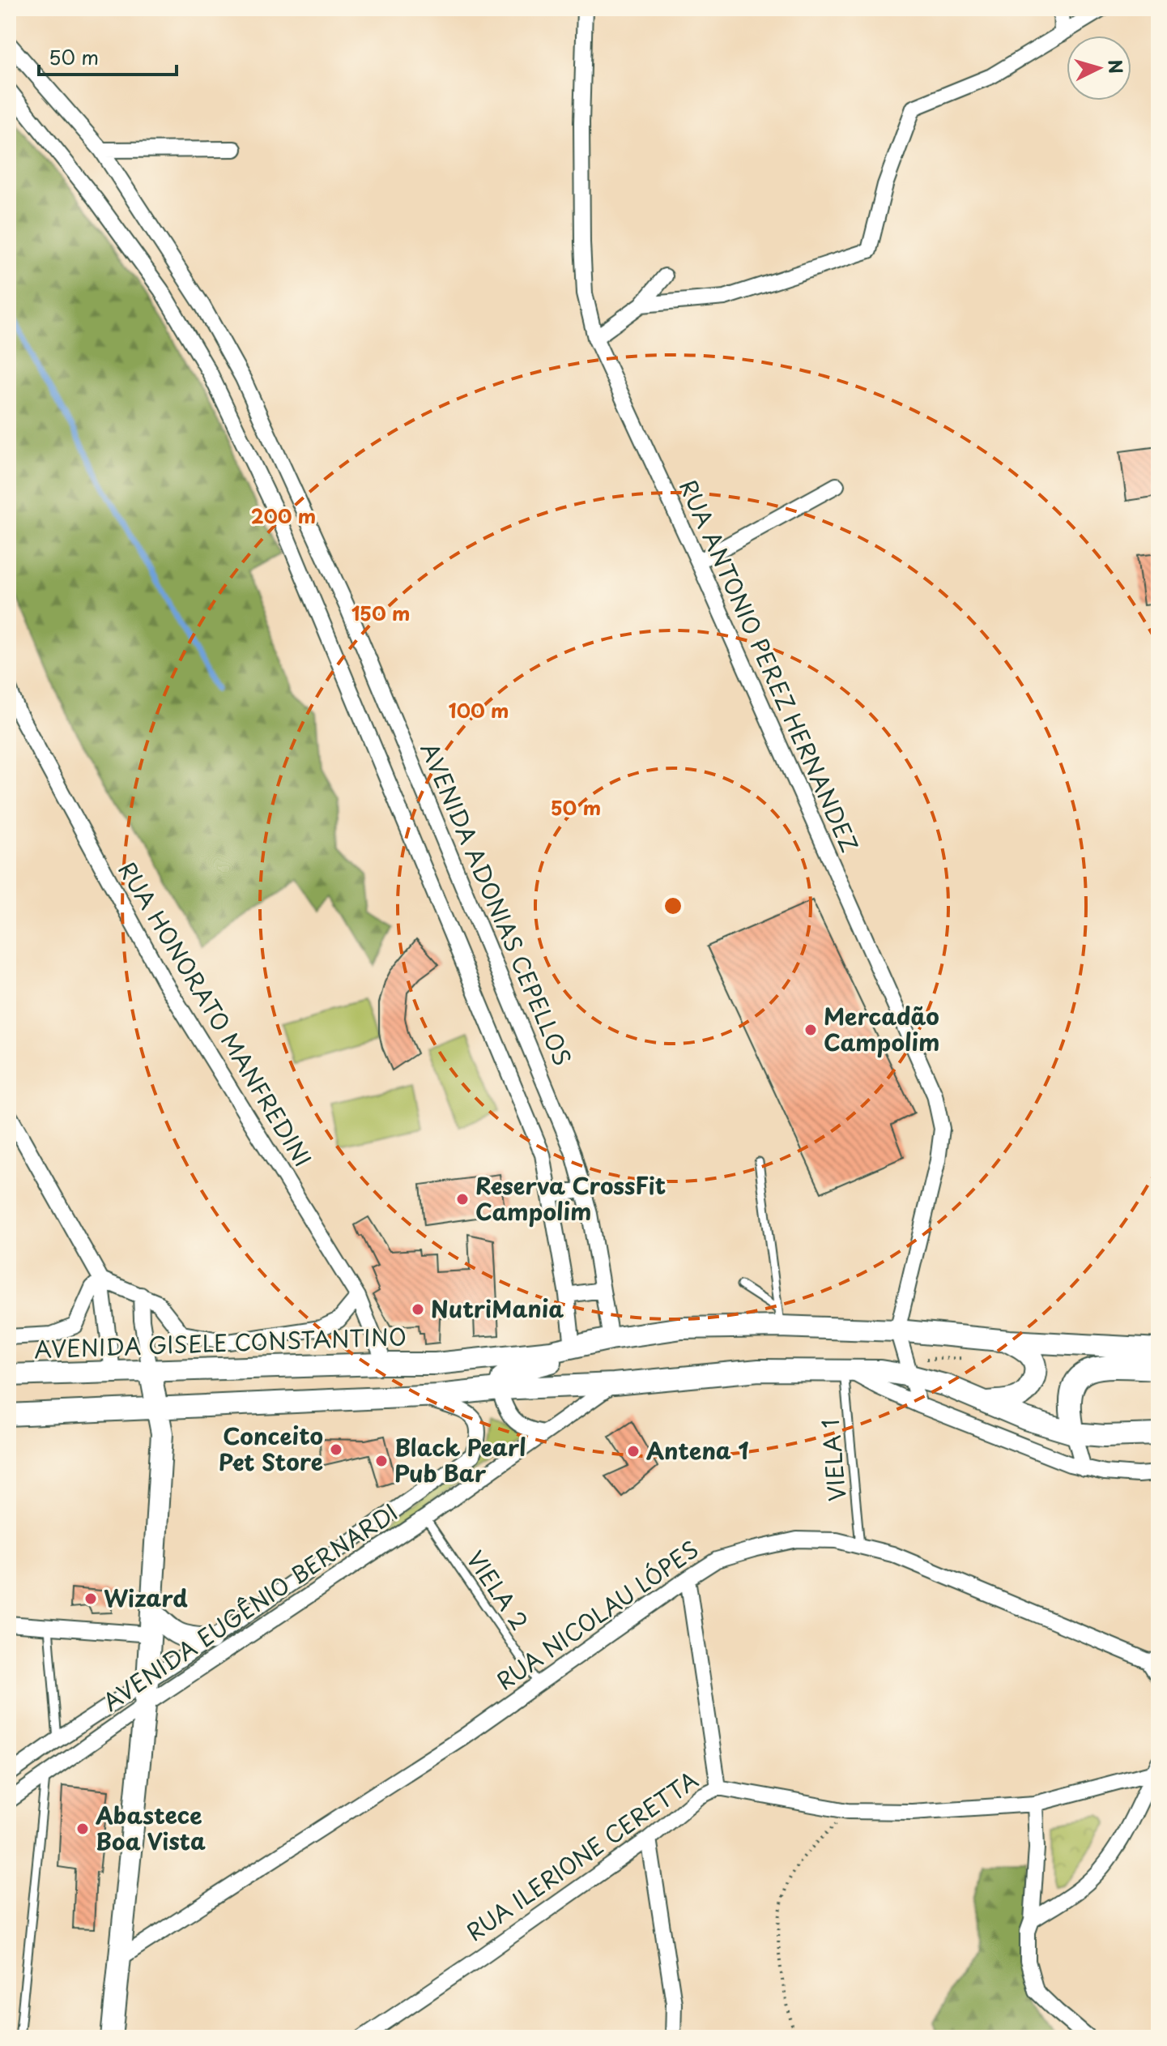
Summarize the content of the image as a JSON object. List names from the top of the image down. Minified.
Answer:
{"streets":{"main road":["AVENIDA GISELE CONSTANTINO"],"street":["RUA ANTONIO PEREZ HERNANDEZ","AVENIDA ADONIAS CEPELLOS","RUA HONORATO MANFREDINI","AVENIDA EUGÊNIO BERNARDI","RUA NICOLAU LÓPES","RUA ILERIONE CERETTA"],"lane":["VIELA 1","VIELA 2"]},"crossings":[["RUA ANTONIO PEREZ HERNANDEZ","AVENIDA GISELE CONSTANTINO"],["AVENIDA ADONIAS CEPELLOS","AVENIDA GISELE CONSTANTINO"],["RUA HONORATO MANFREDINI","AVENIDA GISELE CONSTANTINO"],["VIELA 1","RUA NICOLAU LÓPES"],["VIELA 2","AVENIDA EUGÊNIO BERNARDI"],["VIELA 2","RUA NICOLAU LÓPES"],["RUA NICOLAU LÓPES","RUA ILERIONE CERETTA"]],"places":["Mercadão Campolim","Reserva CrossFit Campolim","NutriMania","Conceito Pet Store","Antena 1","Black Pearl Pub Bar","Wizard","Abastece Boa Vista"],"scale_bar":"50 m","north":"right","rings":["200 m","150 m","100 m","50 m"]}
